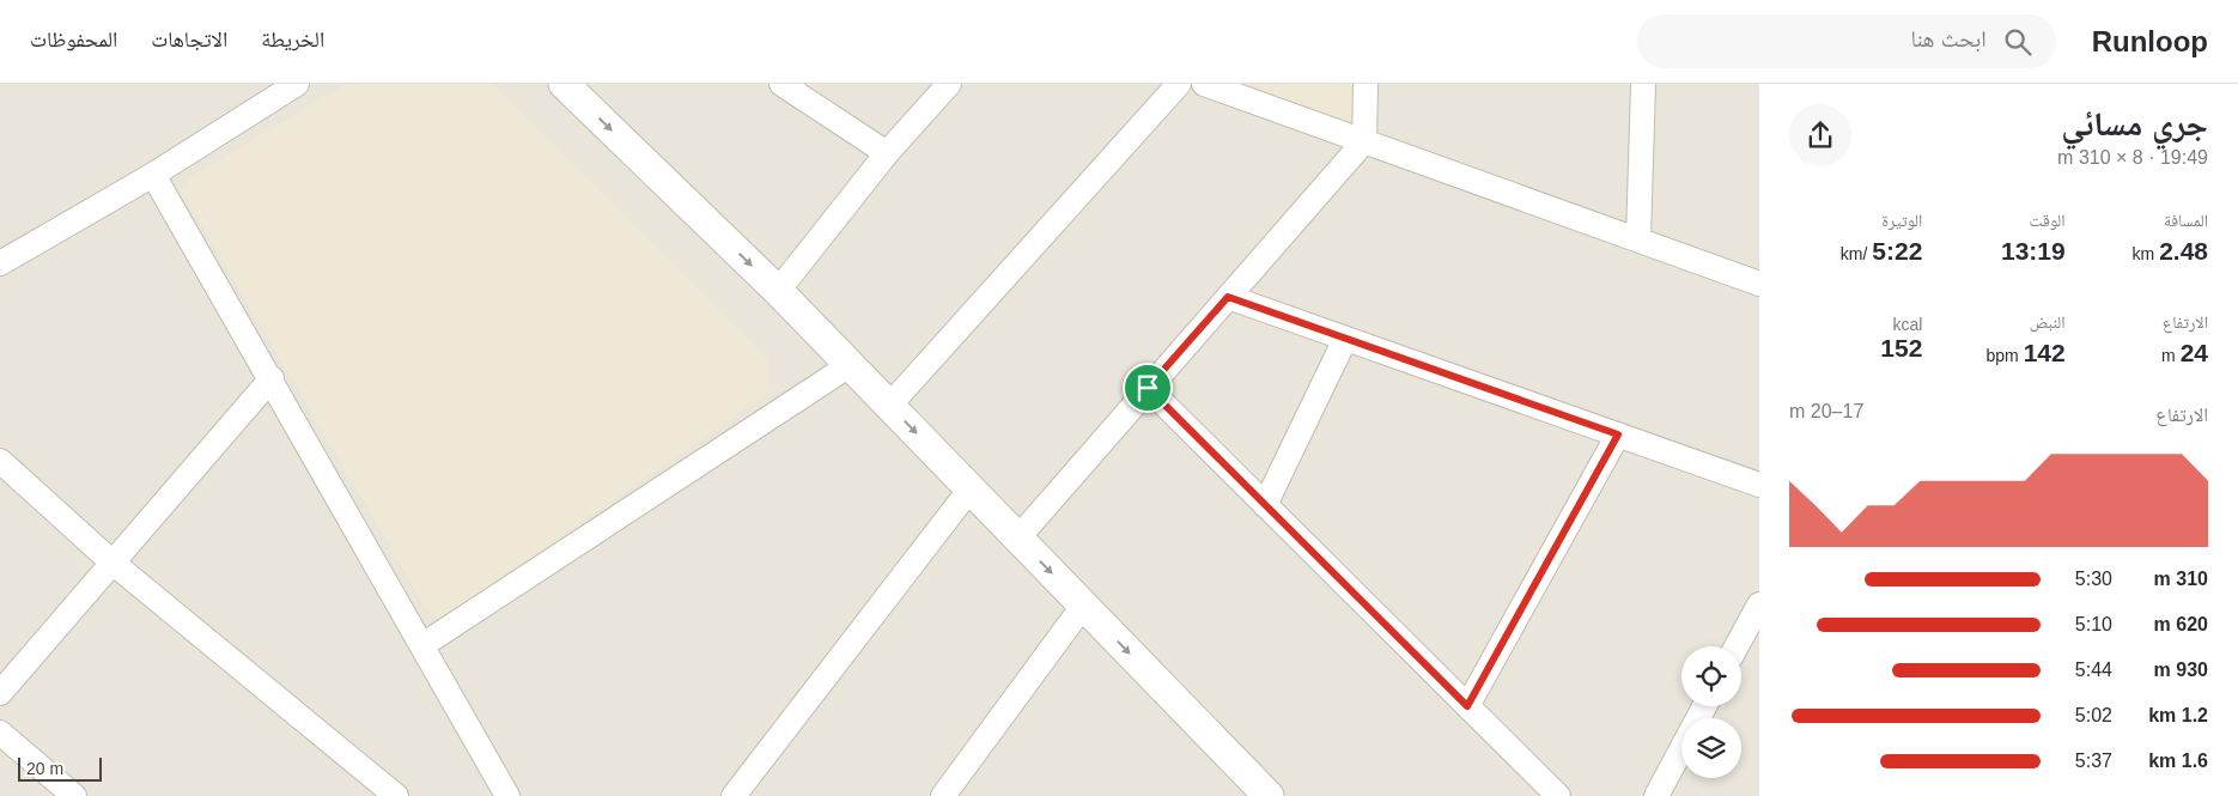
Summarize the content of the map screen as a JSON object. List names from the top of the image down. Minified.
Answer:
{"scale_bar":"20 m","page":{"header":"Runloop","search":"ابحث هنا","nav":["الخريطة","الاتجاهات","المحفوظات"],"heading":["جري مسائي","19:49 · 8 × 310 m"],"stats":[["المسافة","2.48 km"],["الوقت","13:19"],["الوتيرة","5:22 /km"],["الارتفاع","24 m"],["النبض","142 bpm"],["kcal","152"]],"chart":["الارتفاع","17–20 m"],"list":[{"name":"310 m","note":"5:30"},{"name":"620 m","note":"5:10"},{"name":"930 m","note":"5:44"},{"name":"1.2 km","note":"5:02"},{"name":"1.6 km","note":"5:37"}],"scale":"20 m"}}
